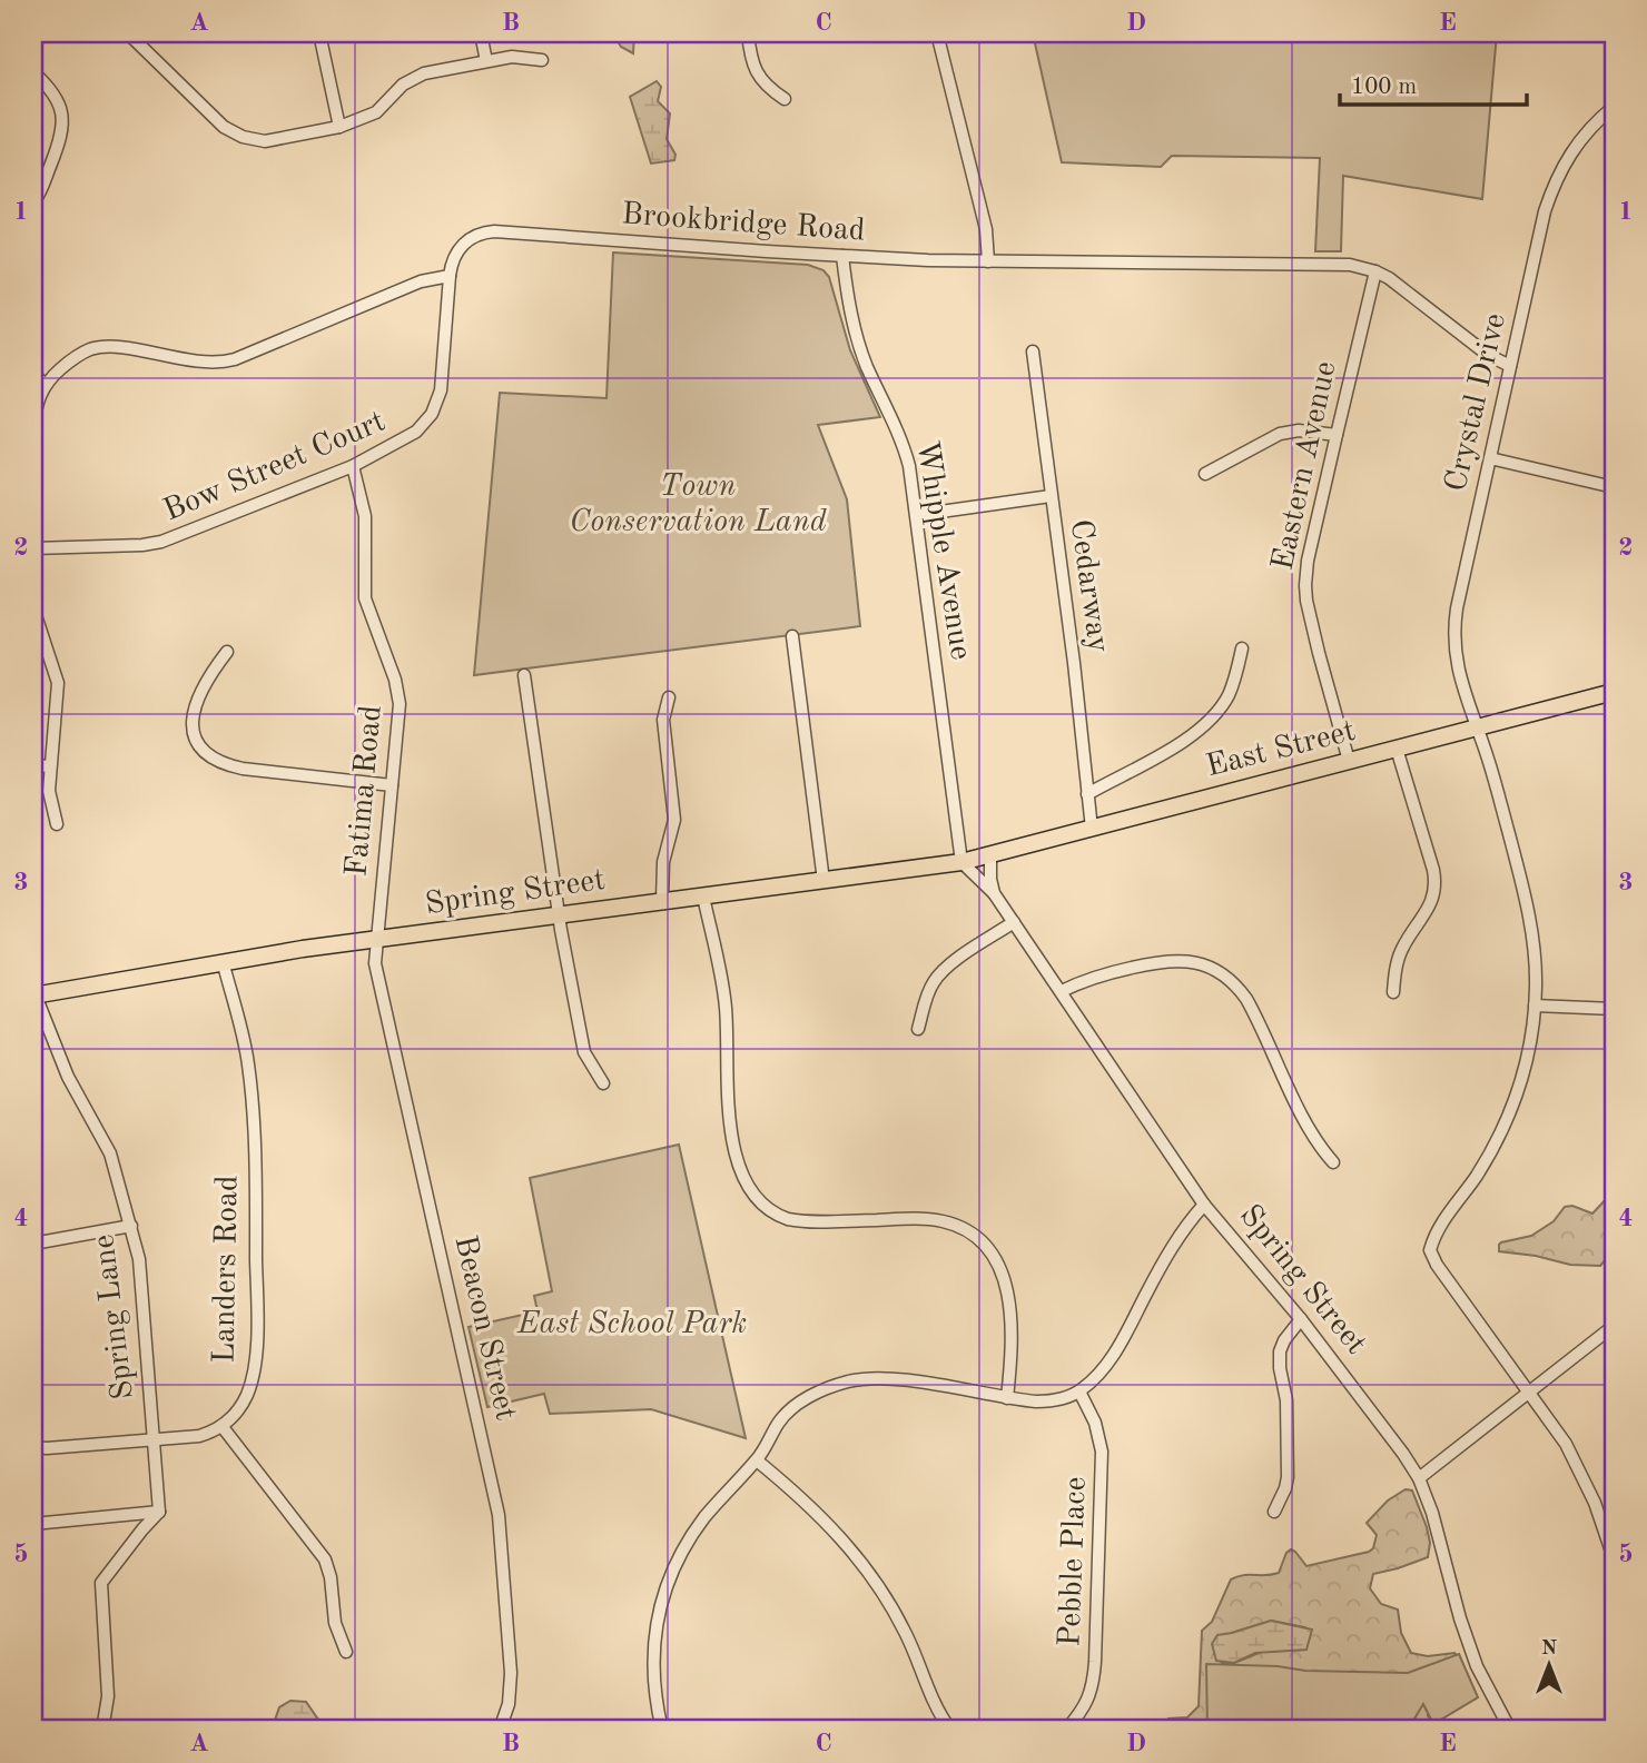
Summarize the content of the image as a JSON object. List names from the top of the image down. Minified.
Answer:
{"streets":{"main road":["East Street","Spring Street"],"street":["Brookbridge Road","Crystal Drive","Eastern Avenue","Bow Street Court","Whipple Avenue","Cedarway","Fatima Road","Landers Road","Spring Lane","Beacon Street","Pebble Place"]},"crossings":[["Brookbridge Road","Crystal Drive"],["Brookbridge Road","Eastern Avenue"],["Brookbridge Road","Bow Street Court"],["Brookbridge Road","Whipple Avenue"],["Crystal Drive","East Street"],["Eastern Avenue","East Street"],["Bow Street Court","Fatima Road"],["Whipple Avenue","East Street"],["Whipple Avenue","Spring Street"],["Cedarway","East Street"],["East Street","Spring Street"],["Fatima Road","Spring Street"],["Fatima Road","Beacon Street"],["Spring Street","Landers Road"],["Spring Street","Spring Lane"],["Spring Street","Beacon Street"]],"parks":["Town Conservation Land","East School Park"],"scale_bar":"100 m","north":"top","grid":{"columns":["A","B","C","D","E"],"rows":["1","2","3","4","5"]}}
